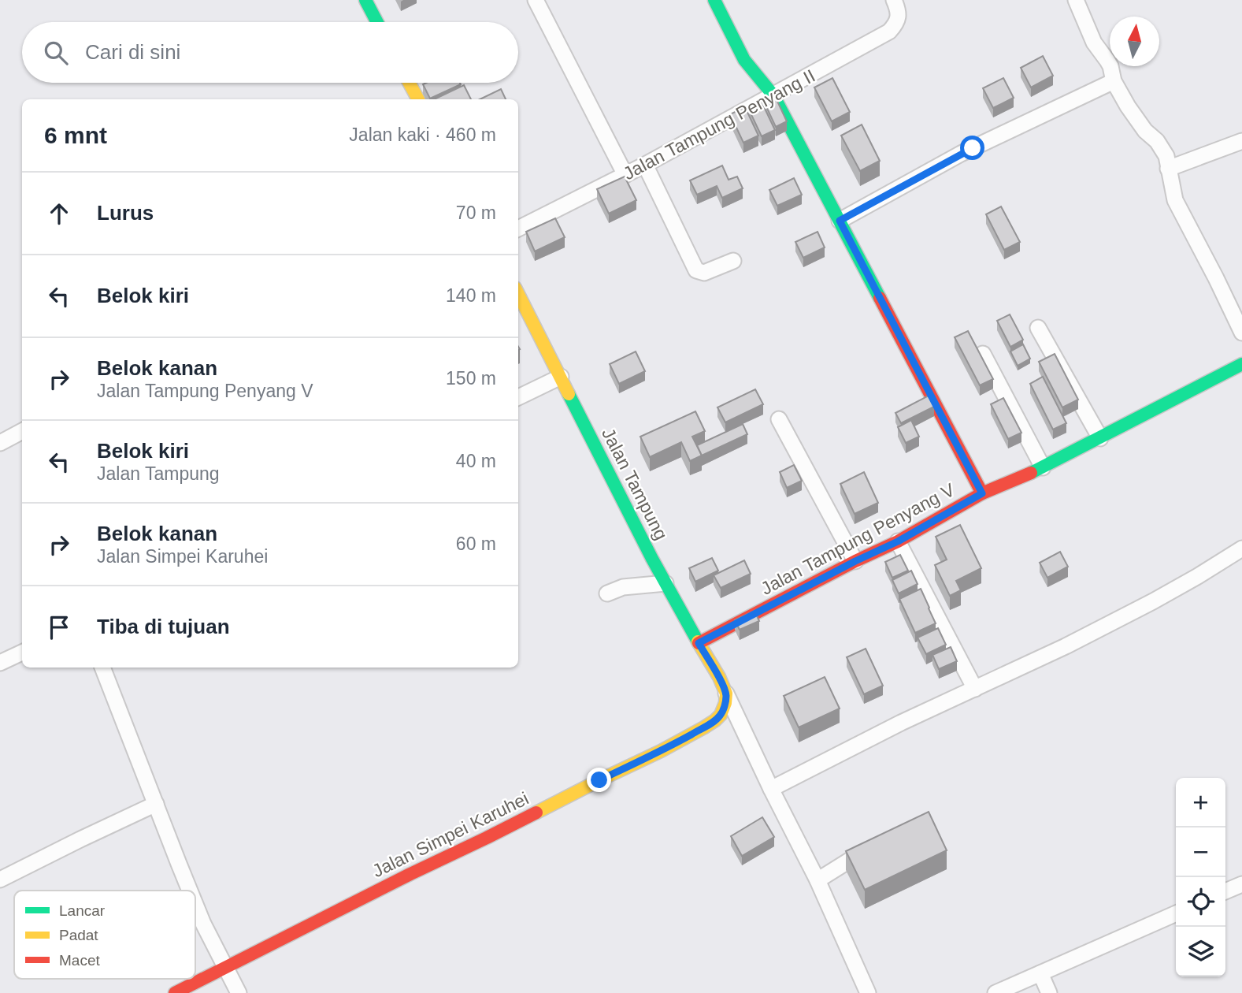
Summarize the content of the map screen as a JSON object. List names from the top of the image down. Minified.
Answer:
{"streets":{"street":["Jalan Tampung Penyang II","Jalan Tampung","Jalan Tampung Penyang V","Jalan Simpei Karuhei"]},"crossings":[["Jalan Tampung","Jalan Tampung Penyang V"],["Jalan Tampung","Jalan Simpei Karuhei"]],"legend":["Lancar","Padat","Macet"],"north":"top","page":{"search":"Cari di sini","heading":["6 mnt","Jalan kaki · 460 m"],"list":[["Lurus","70 m"],["Belok kiri","140 m"],["Belok kanan","Jalan Tampung Penyang V","150 m"],["Belok kiri","Jalan Tampung","40 m"],["Belok kanan","Jalan Simpei Karuhei","60 m"],"Tiba di tujuan"],"map_buttons":["+","−"]}}
